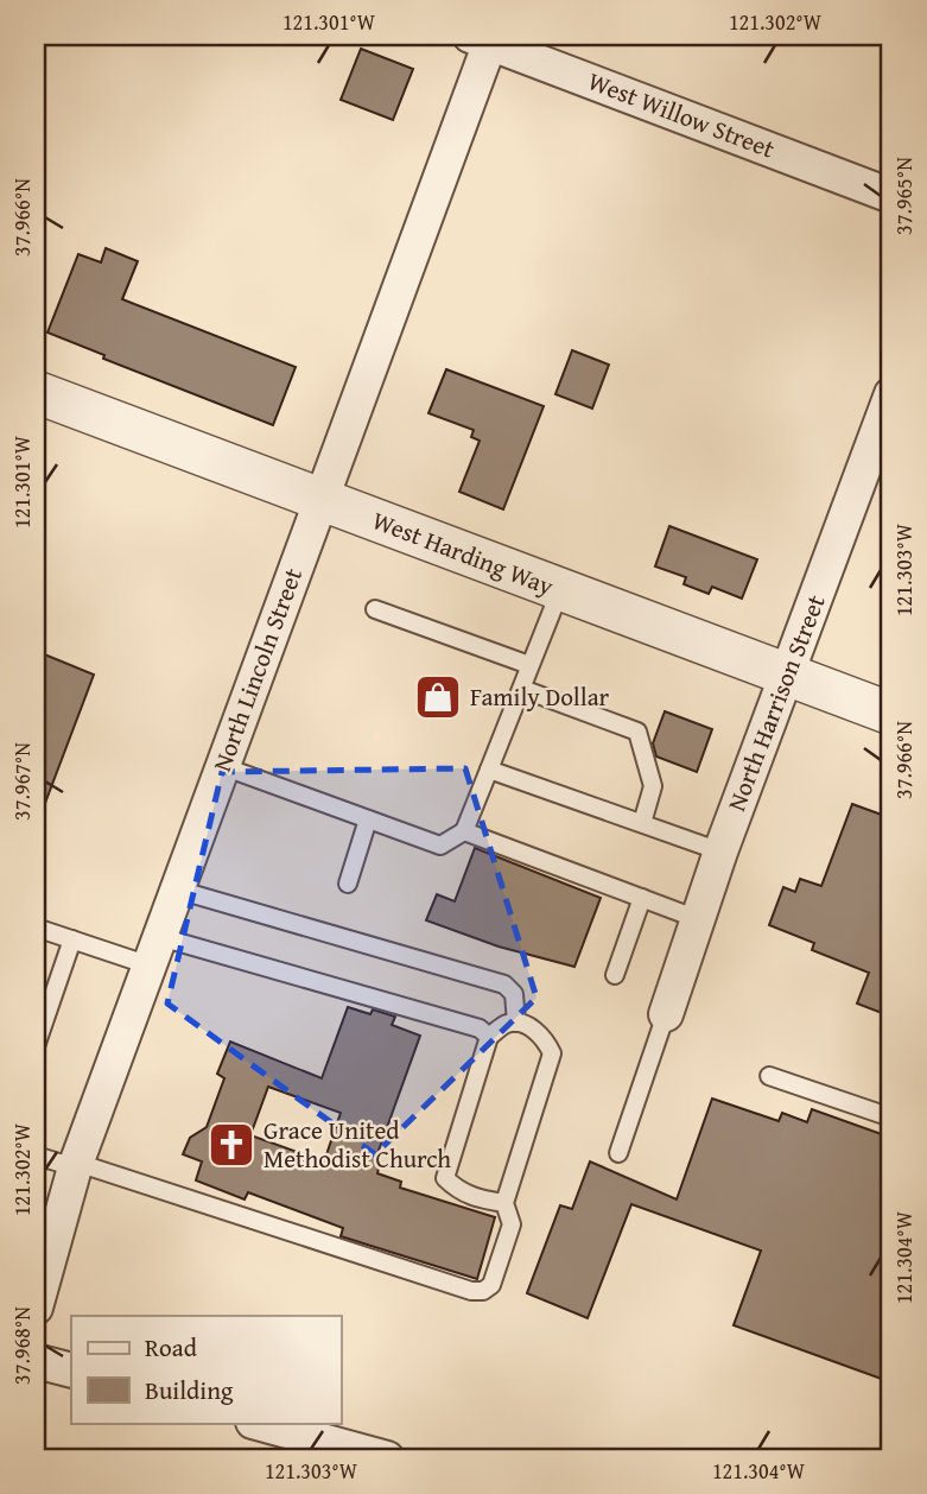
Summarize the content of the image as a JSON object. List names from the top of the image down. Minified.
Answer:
{"streets":{"street":["West Willow Street","West Harding Way","North Lincoln Street","North Harrison Street"]},"crossings":[["West Willow Street","North Lincoln Street"],["West Harding Way","North Lincoln Street"],["West Harding Way","North Harrison Street"]],"places":{"shop":["Family Dollar"],"church":["Grace United Methodist Church"]},"legend":["Road","Building"],"coordinates":["121.301°W","121.302°W","37.965°N","37.966°N","121.303°W","37.967°N","121.304°W","37.968°N"]}
